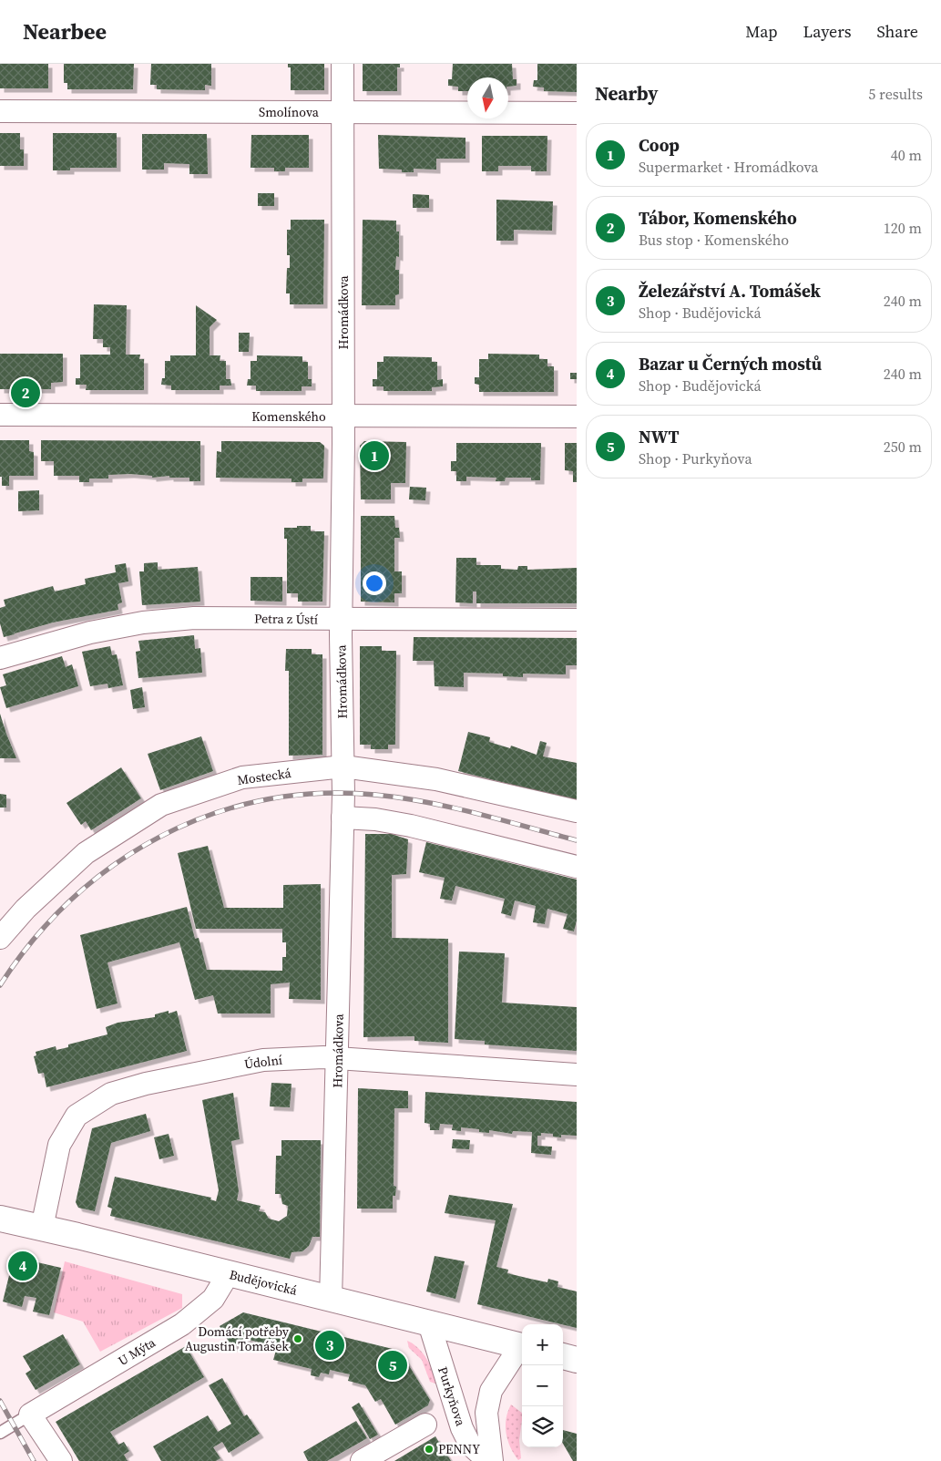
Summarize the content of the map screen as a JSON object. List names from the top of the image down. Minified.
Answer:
{"streets":{"main road":["Budějovická"],"street":["Smolínova","Hromádkova","Komenského","Petra z Ústí","Mostecká","Údolní","U Mýta","Purkyňova"]},"crossings":[["Smolínova","Hromádkova"],["Hromádkova","Komenského"],["Hromádkova","Petra z Ústí"],["Hromádkova","Mostecká"],["Hromádkova","Údolní"],["Hromádkova","Budějovická"],["Údolní","Budějovická"],["Budějovická","U Mýta"],["Budějovická","Purkyňova"]],"places":["Domácí potřeby Augustin Tomášek","PENNY"],"north":"bottom","page":{"header":"Nearbee","nav":["Map","Layers","Share"],"heading":["Nearby","5 results"],"list":[{"mark":"1","name":"Coop","note":"Supermarket · Hromádkova","value":"40 m"},{"mark":"2","name":"Tábor, Komenského","note":"Bus stop · Komenského","value":"120 m"},{"mark":"3","name":"Železářství A. Tomášek","note":"Shop · Budějovická","value":"240 m"},{"mark":"4","name":"Bazar u Černých mostů","note":"Shop · Budějovická","value":"240 m"},{"mark":"5","name":"NWT","note":"Shop · Purkyňova","value":"250 m"}],"pins":["2","1","4","3","5"],"map_buttons":["+","−"]}}
